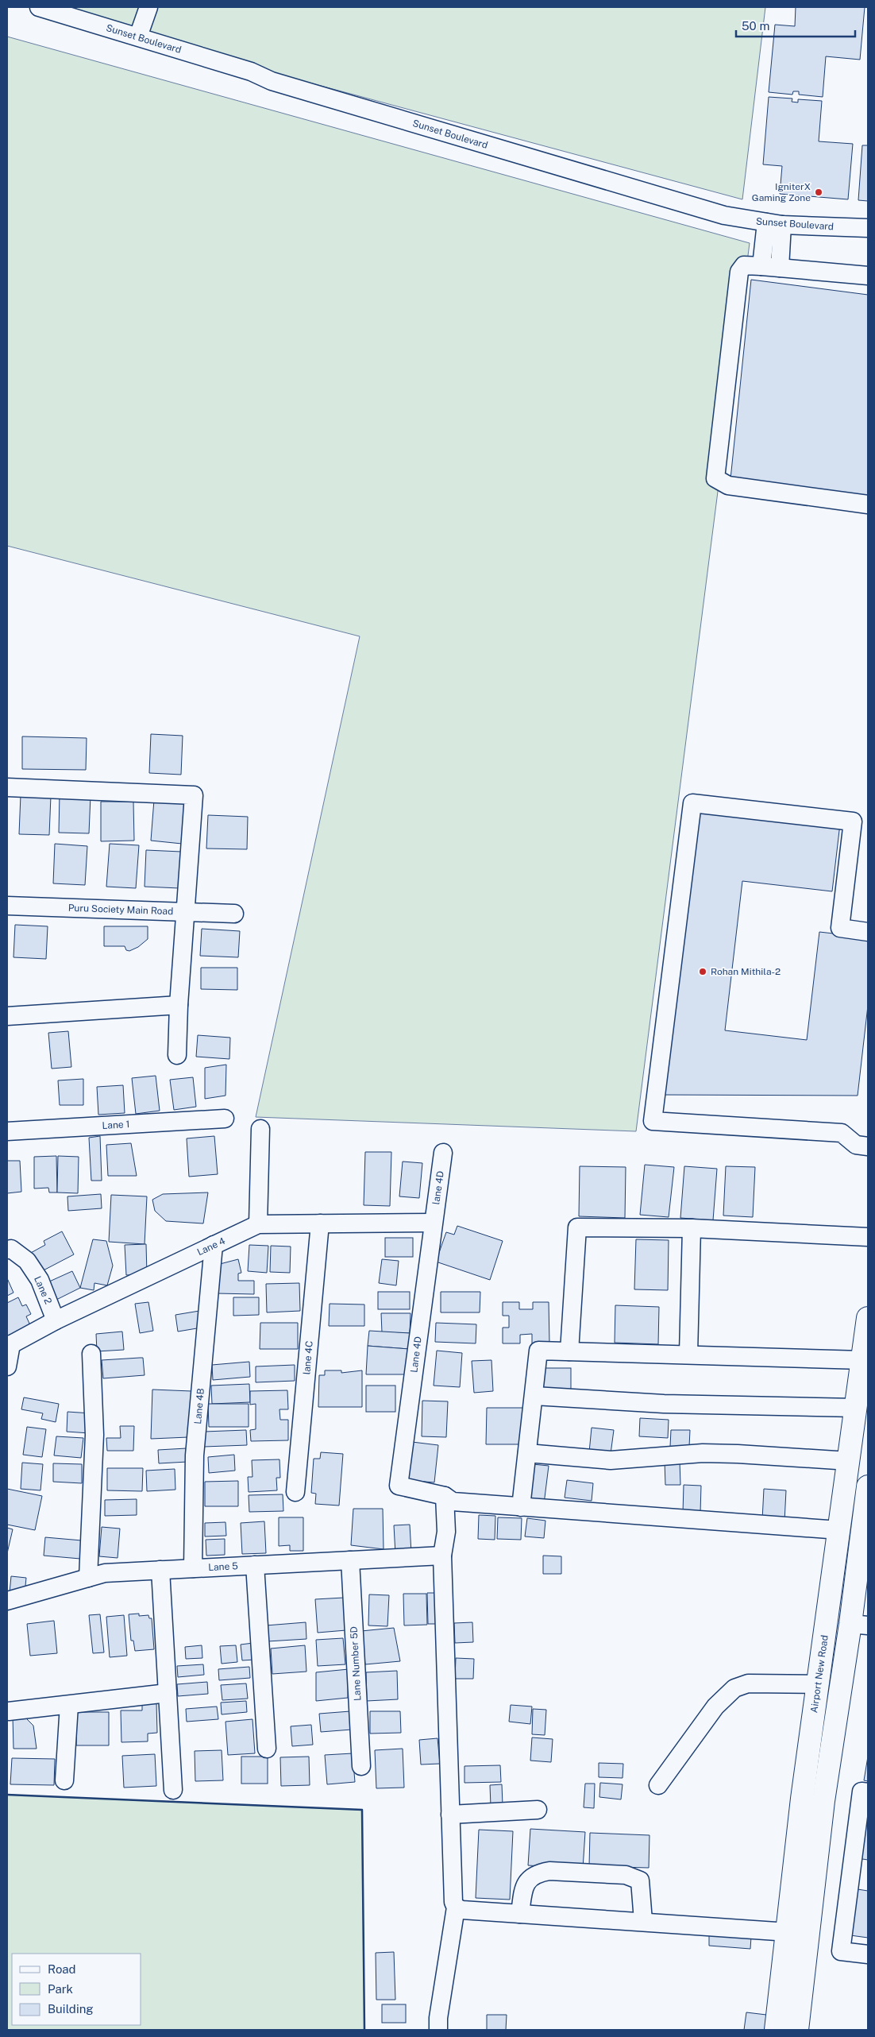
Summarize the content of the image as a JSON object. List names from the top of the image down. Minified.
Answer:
{"streets":{"main road":["Airport New Road"],"street":["Sunset Boulevard","Puru Society Main Road","Lane 1","lane 4D","Lane 4","Lane 2","Lane 4D","lane 4C","Lane 4B","Lane 5","Lane Number 5D"]},"crossings":[["lane 4D","Lane 4"],["lane 4D","Lane 4D"],["Lane 4","Lane 2"],["Lane 4","Lane 4D"],["Lane 4","lane 4C"],["Lane 4","Lane 4B"],["Lane 4B","Lane 5"],["Lane 5","Lane Number 5D"]],"places":["IgniterX Gaming Zone","Rohan Mithila-2"],"legend":["Road","Park","Building"],"scale_bar":"50 m"}
